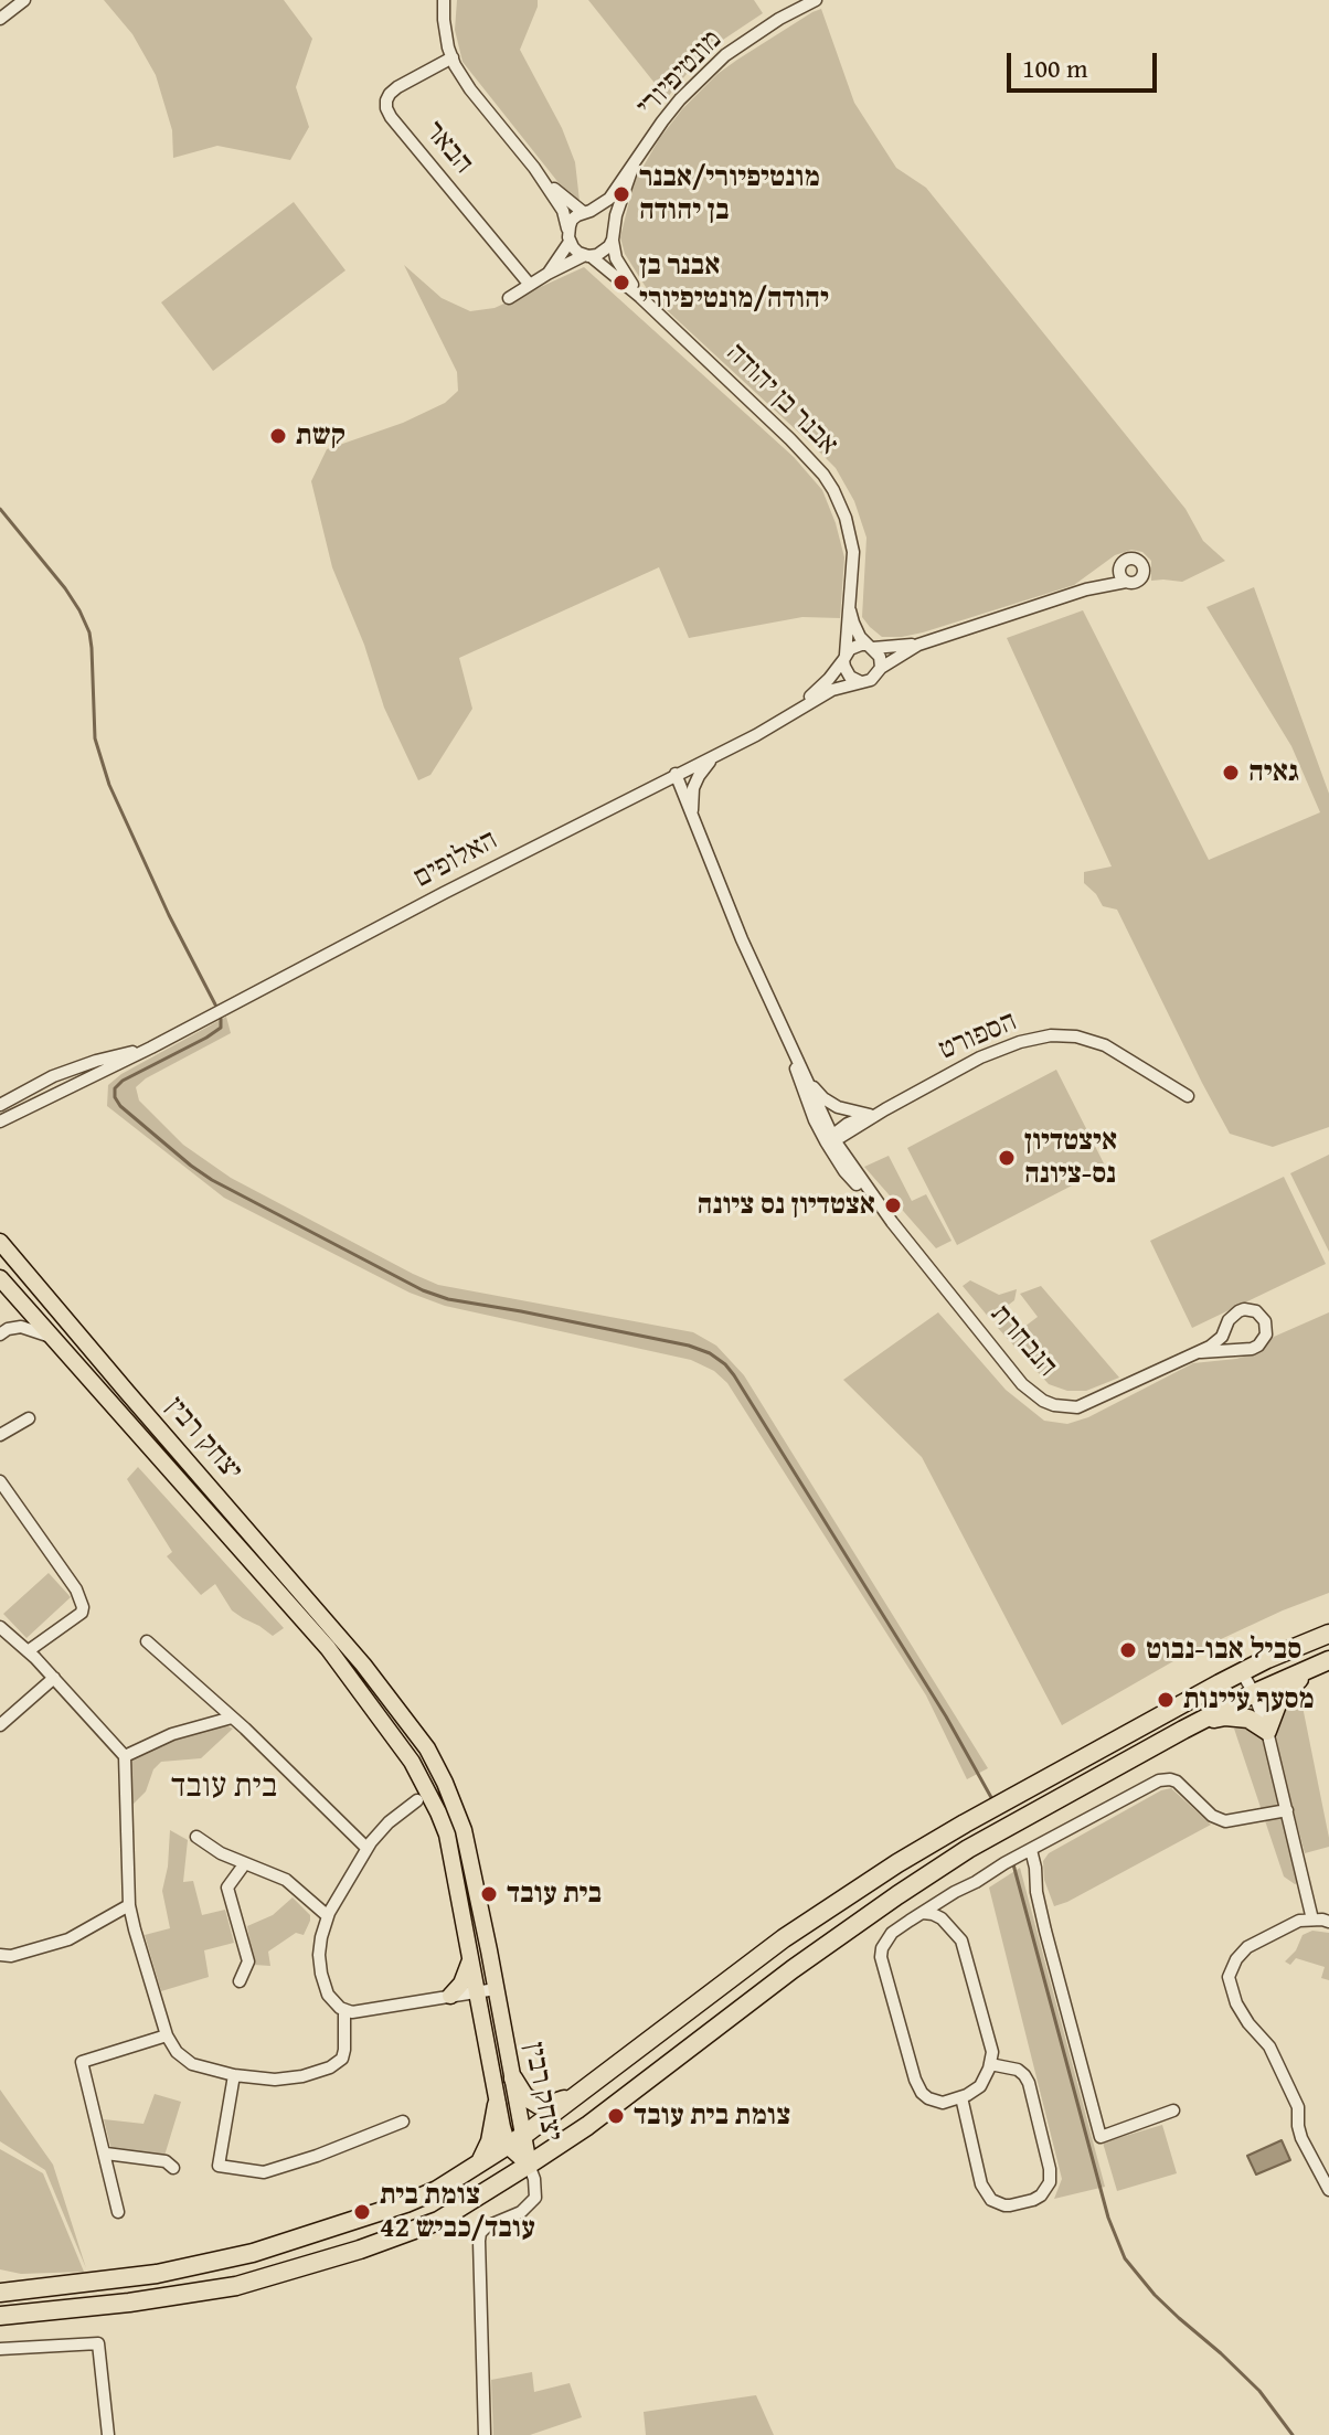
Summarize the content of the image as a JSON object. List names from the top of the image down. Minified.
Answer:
{"streets":{"main road":["יצחק רבין"],"street":["מונטיפיורי","הבאר","אבנר בן יהודה","האלופים","הספורט","הנבחרת"]},"crossings":[["מונטיפיורי","אבנר בן יהודה"],["אבנר בן יהודה","האלופים"],["האלופים","הנבחרת"],["הספורט","הנבחרת"]],"districts":["בית עובד"],"places":["מונטיפיורי/אבנר בן יהודה","אבנר בן יהודה/מונטיפיורי","קשת","גאיה","איצטדיון נס-ציונה","אצטדיון נס ציונה","סביל אבו-נבוט","מסעף עיינות","בית עובד","צומת בית עובד","צומת בית עובד/כביש 42"],"scale_bar":"100 m"}
